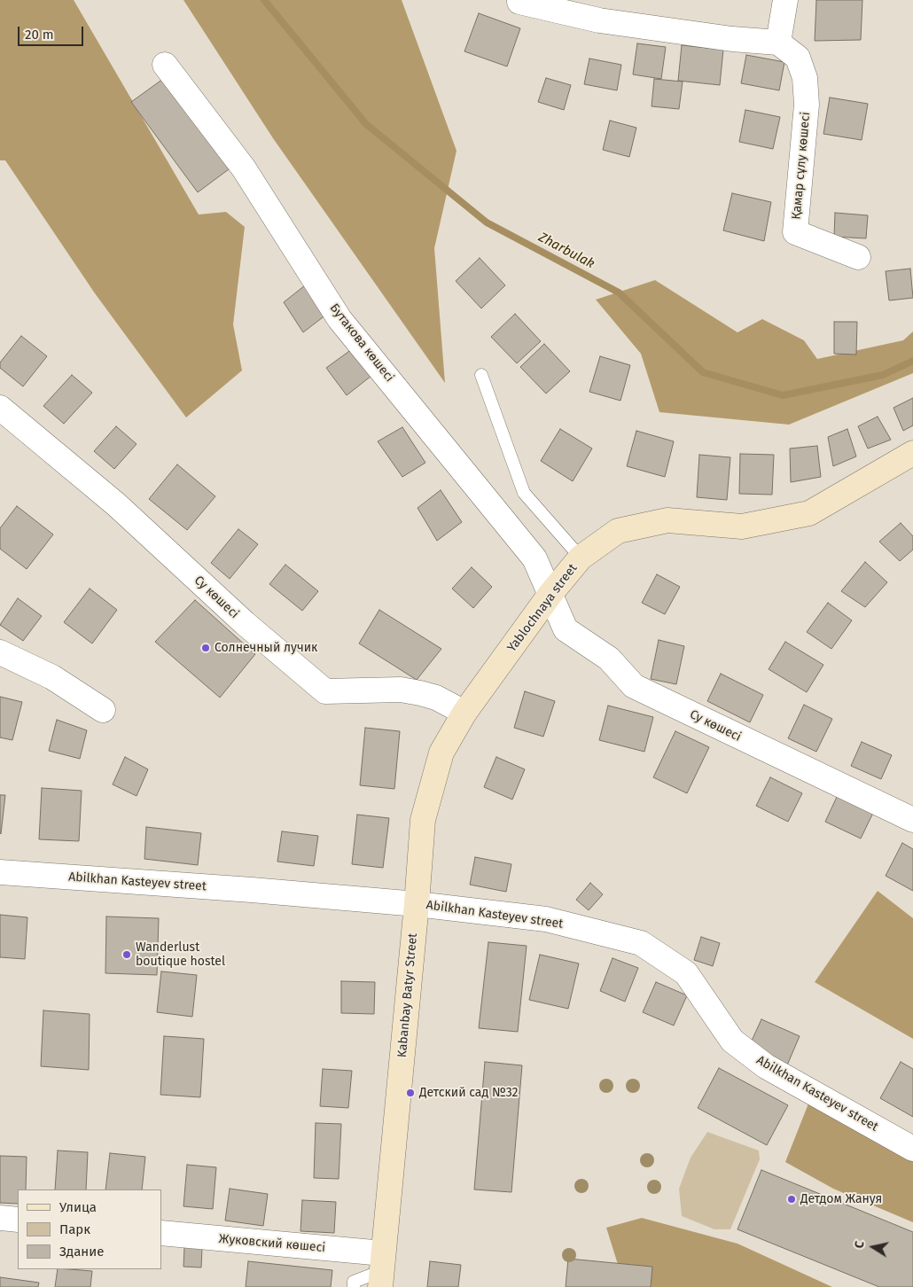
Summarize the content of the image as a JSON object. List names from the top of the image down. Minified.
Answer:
{"streets":{"street":["Қамар сұлу көшесі","Бутакова көшесі","Су көшесі","Yablochnaya street","Abilkhan Kasteyev street","Kabanbay Batyr Street","Жуковский көшесі"]},"crossings":[["Бутакова көшесі","Су көшесі"],["Бутакова көшесі","Yablochnaya street"],["Су көшесі","Yablochnaya street"],["Су көшесі","Kabanbay Batyr Street"],["Yablochnaya street","Kabanbay Batyr Street"],["Abilkhan Kasteyev street","Kabanbay Batyr Street"],["Kabanbay Batyr Street","Жуковский көшесі"]],"water":["Zharbulak"],"places":["Солнечный лучик","Wanderlust boutique hostel","Детский сад №32","Детдом Жануя"],"legend":["Улица","Парк","Здание"],"scale_bar":"20 m","north":"left"}
